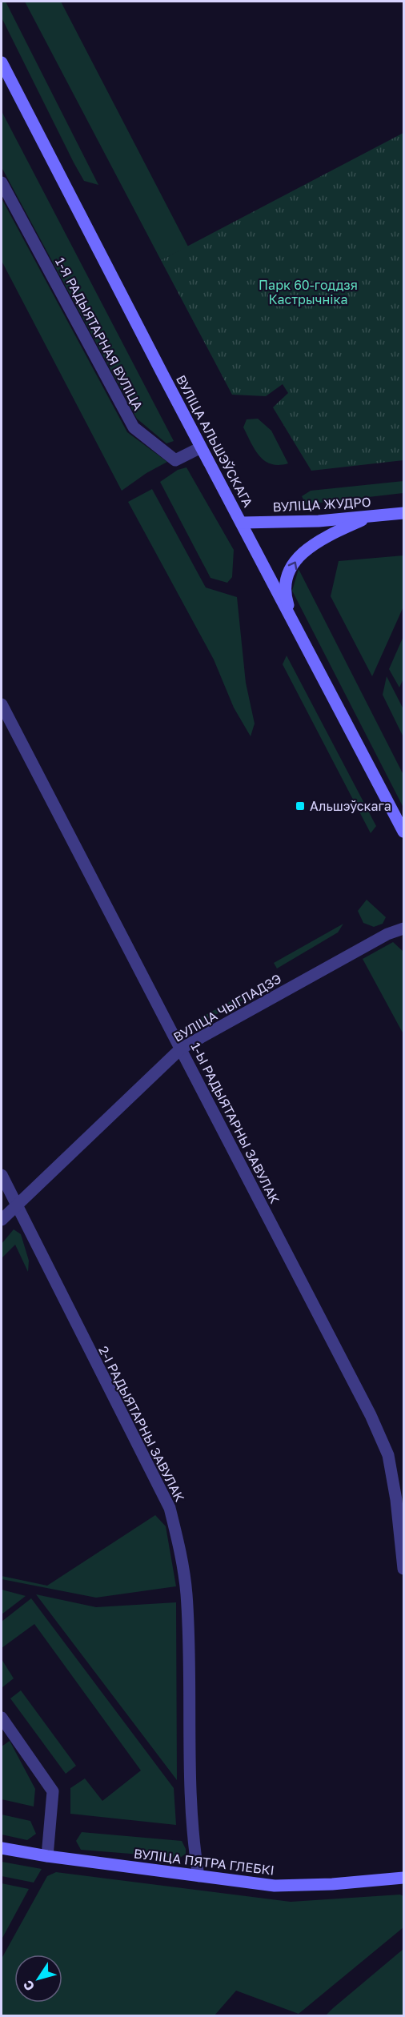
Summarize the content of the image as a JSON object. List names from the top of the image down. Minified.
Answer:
{"streets":{"main road":["ВУЛІЦА АЛЬШЭЎСКАГА","ВУЛІЦА ЖУДРО","ВУЛІЦА ПЯТРА ГЛЕБКІ"],"street":["1-Я РАДЫЯТАРНАЯ ВУЛІЦА","ВУЛІЦА ЧЫГЛАДЗЭ","1-Ы РАДЫЯТАРНЫ ЗАВУЛАК","2-І РАДЫЯТАРНЫ ЗАВУЛАК"]},"crossings":[["1-Я РАДЫЯТАРНАЯ ВУЛІЦА","ВУЛІЦА АЛЬШЭЎСКАГА"],["ВУЛІЦА АЛЬШЭЎСКАГА","ВУЛІЦА ЖУДРО"],["ВУЛІЦА ЧЫГЛАДЗЭ","1-Ы РАДЫЯТАРНЫ ЗАВУЛАК"],["ВУЛІЦА ЧЫГЛАДЗЭ","2-І РАДЫЯТАРНЫ ЗАВУЛАК"],["2-І РАДЫЯТАРНЫ ЗАВУЛАК","ВУЛІЦА ПЯТРА ГЛЕБКІ"]],"parks":["Парк 60-годдзя Кастрычніка"],"places":{"transit":["Альшэўскага"]},"north":"bottom left"}
